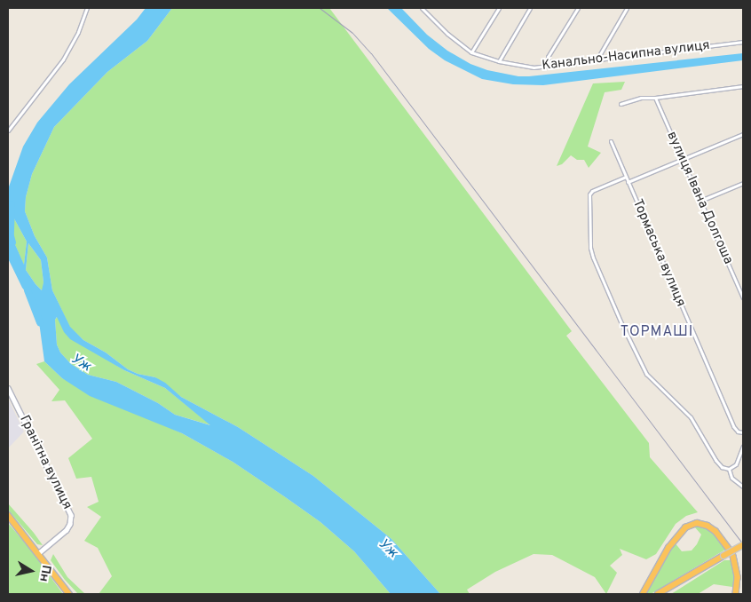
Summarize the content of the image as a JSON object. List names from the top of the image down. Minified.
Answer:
{"streets":{"street":["Канально-Насипна вулиця","вулиця Івана Долгоша","Тормаська вулиця","Гранітна вулиця"]},"districts":["ТОРМАШІ"],"water":["Уж"],"north":"right"}
